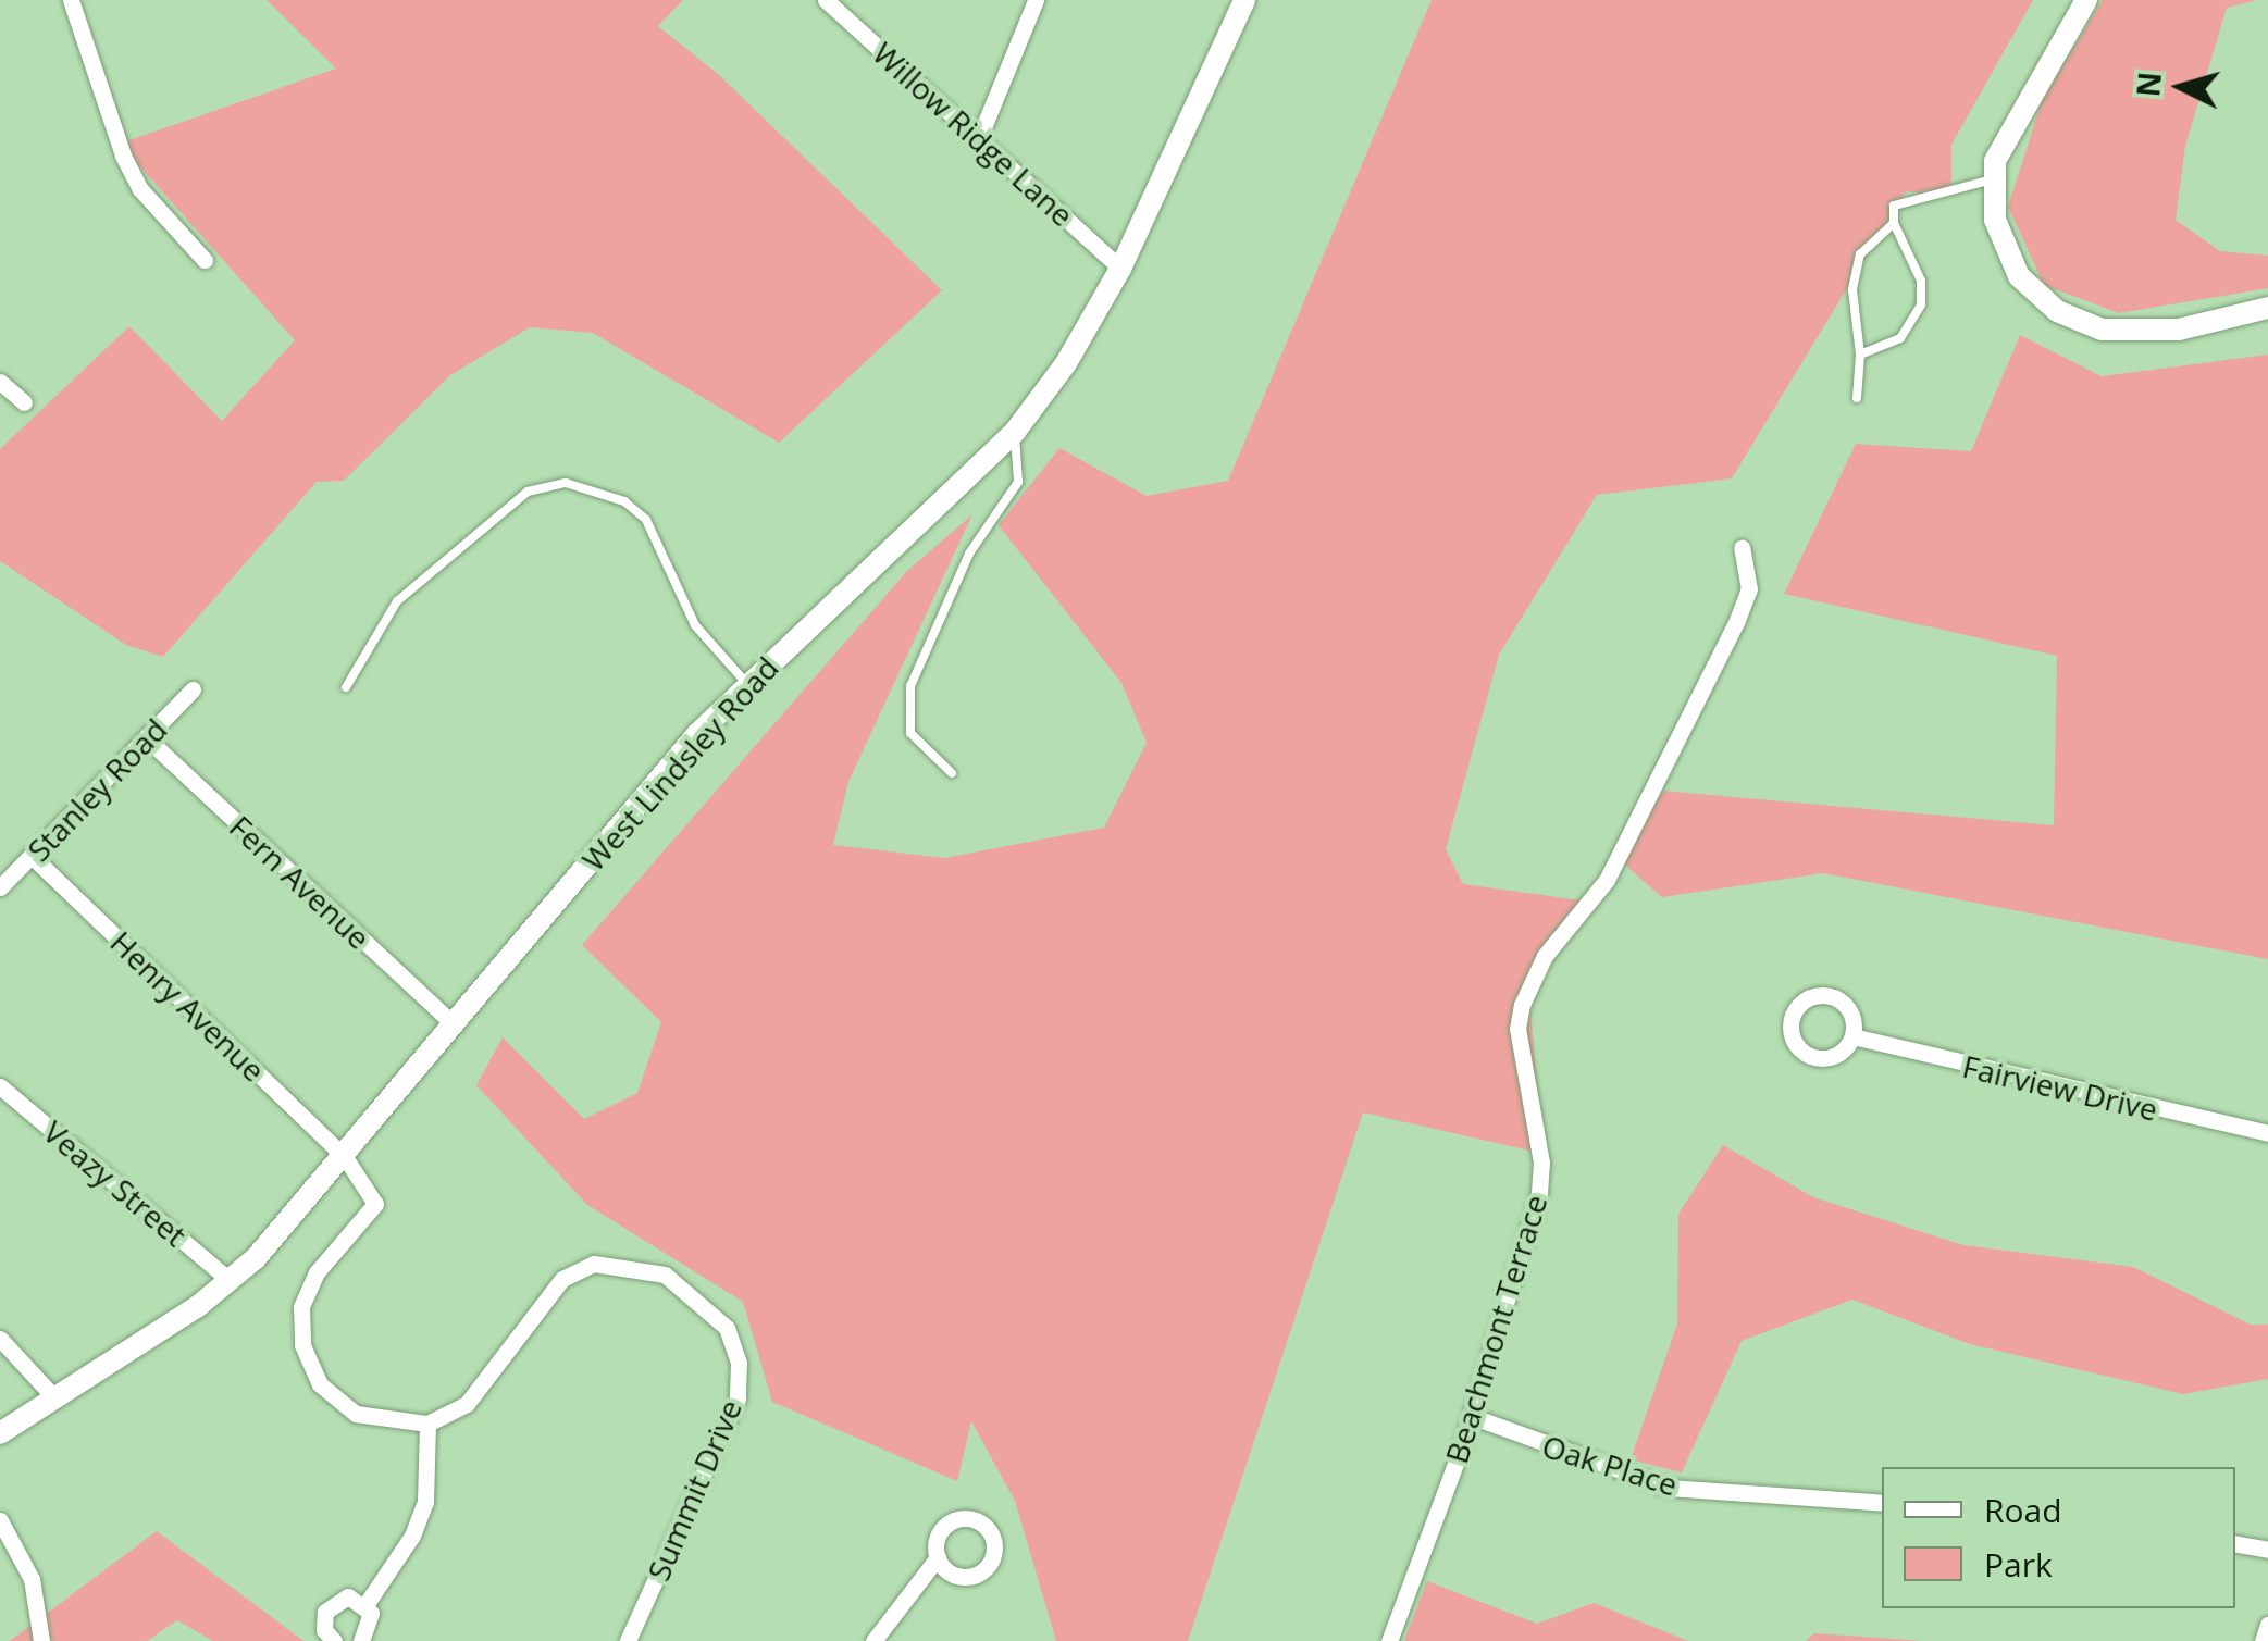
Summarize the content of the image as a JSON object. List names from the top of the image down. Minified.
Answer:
{"streets":{"street":["Willow Ridge Lane","West Lindsley Road","Stanley Road","Fern Avenue","Henry Avenue","Fairview Drive","Veazy Street","Beachmont Terrace","Oak Place","Summit Drive"]},"crossings":[["Willow Ridge Lane","West Lindsley Road"],["West Lindsley Road","Fern Avenue"],["West Lindsley Road","Henry Avenue"],["West Lindsley Road","Veazy Street"],["Stanley Road","Fern Avenue"],["Stanley Road","Henry Avenue"],["Beachmont Terrace","Oak Place"]],"legend":["Road","Park"],"north":"left"}
